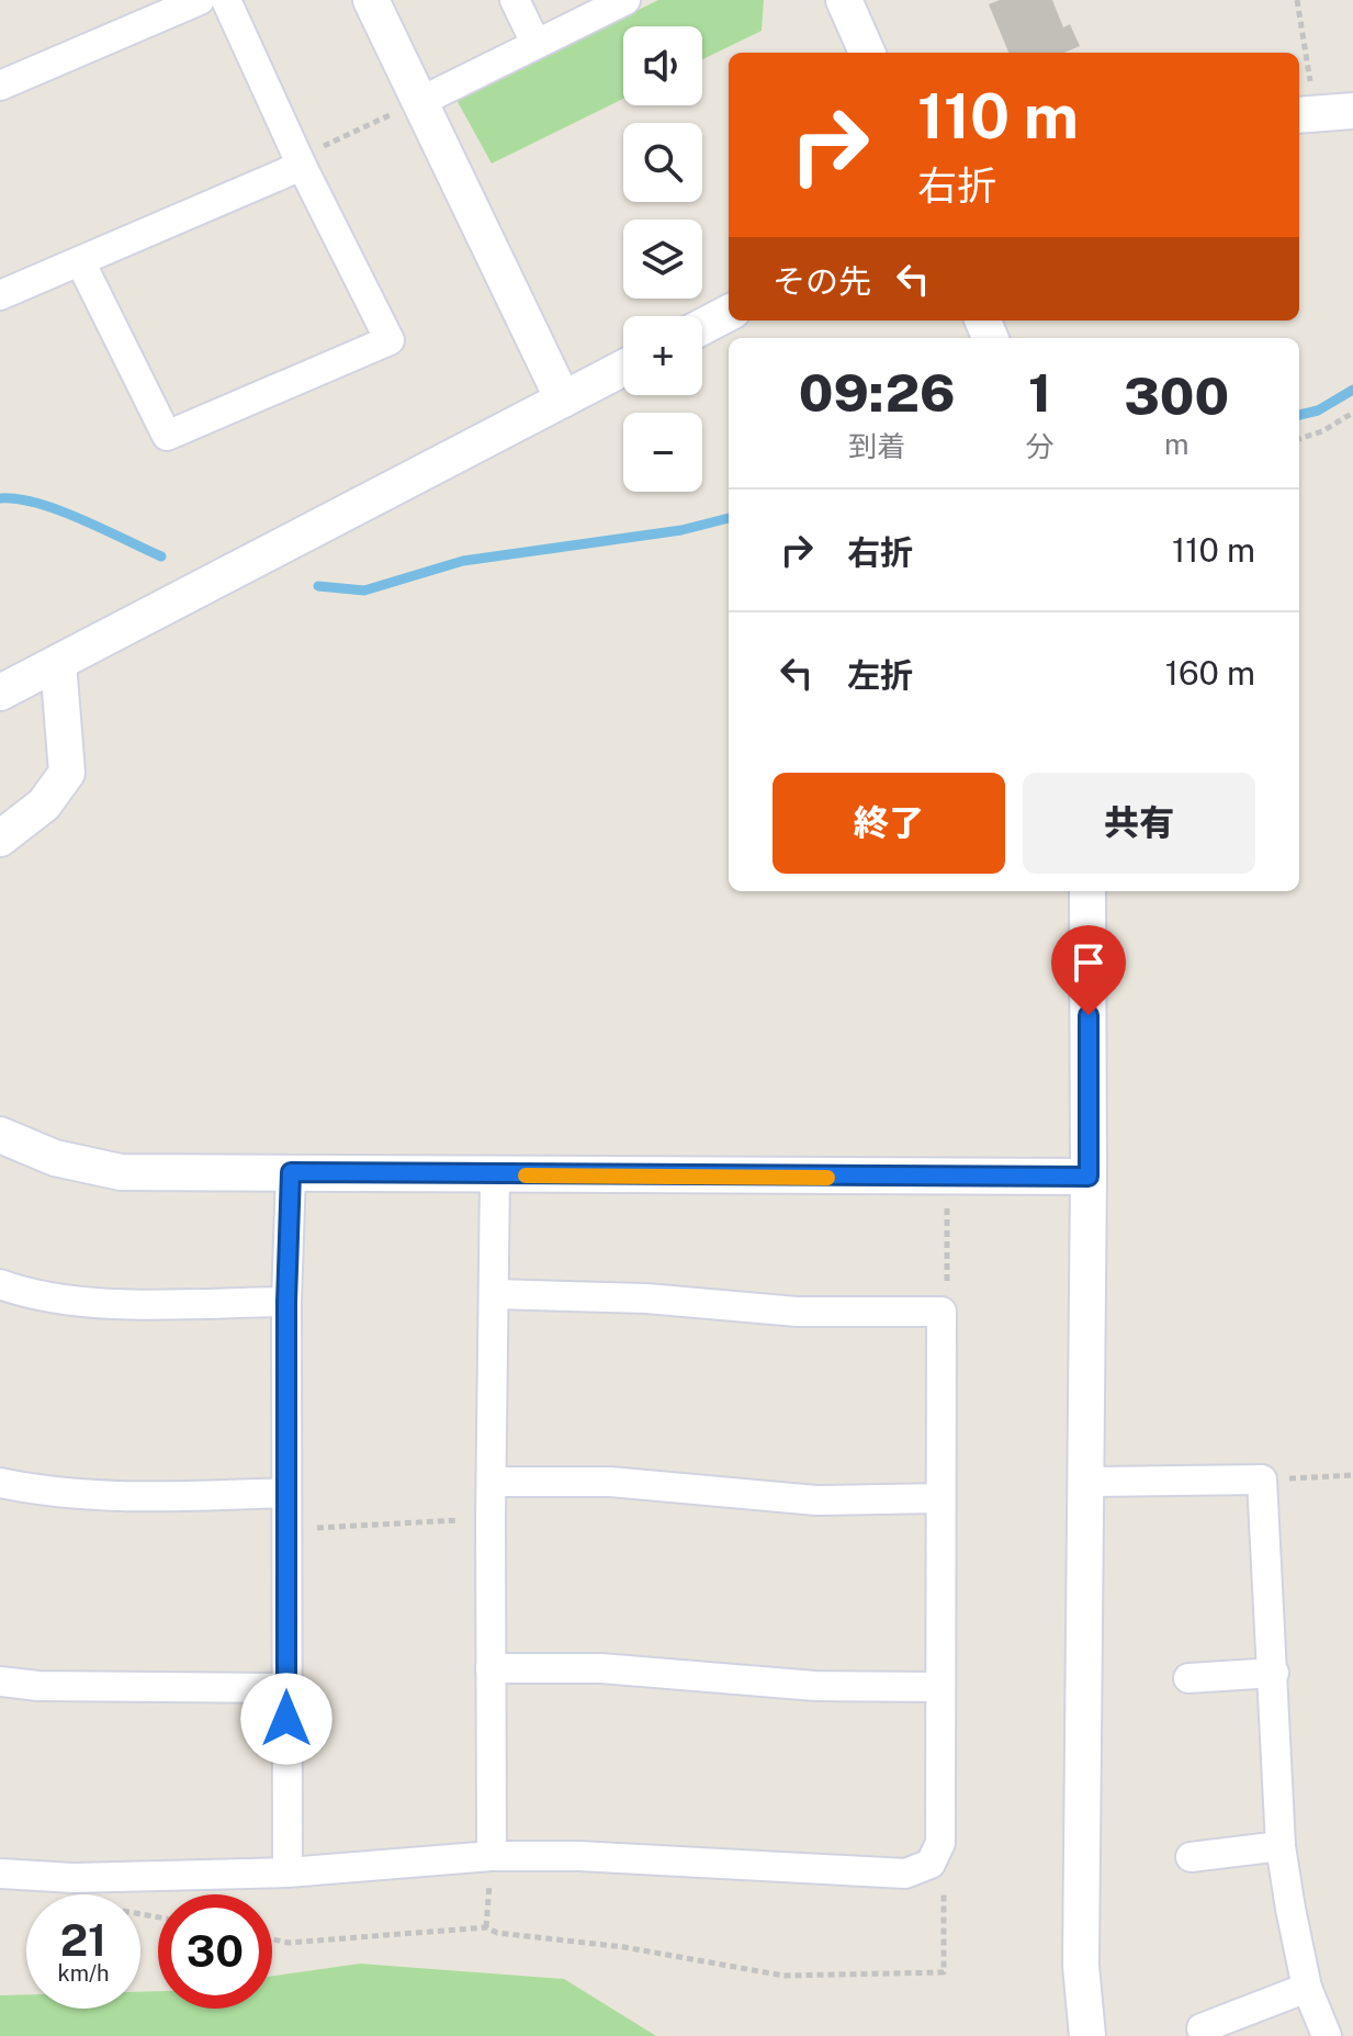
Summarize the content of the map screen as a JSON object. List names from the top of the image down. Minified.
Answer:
{"page":{"map_buttons":["+","−"],"turn":["110 m","右折"],"then":"その先","eta":["09:26","到着","1","分","300","m"],"list":[{"name":"右折","value":"110 m"},{"name":"左折","value":"160 m"}],"buttons":["終了","共有"],"speed":"21 km/h","limit":"30"}}
